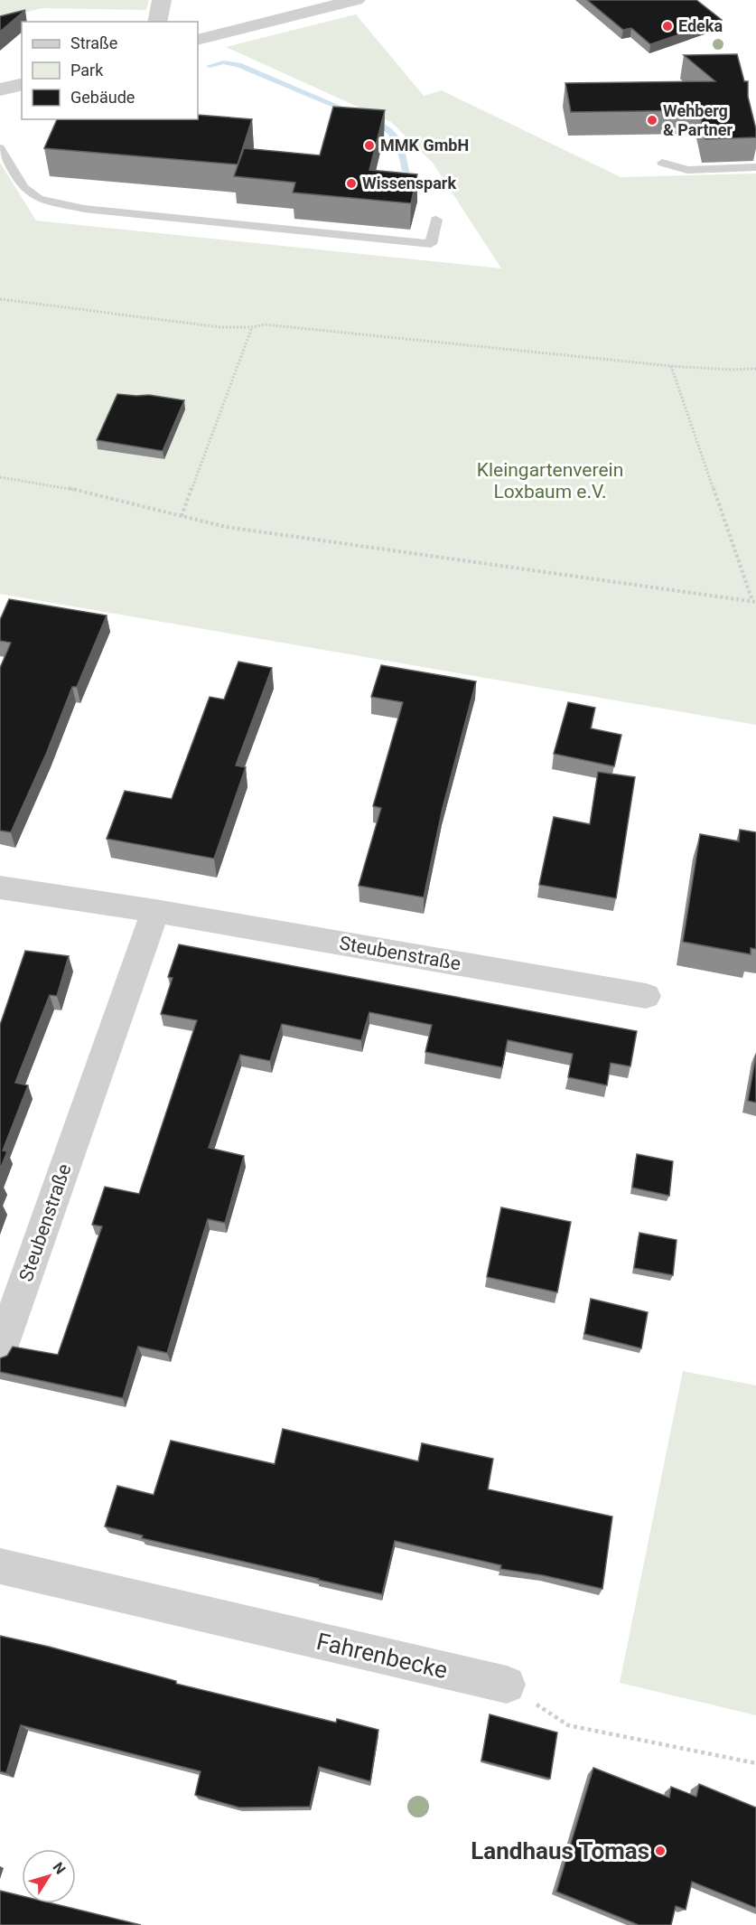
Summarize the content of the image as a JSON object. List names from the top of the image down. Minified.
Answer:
{"streets":{"street":["Steubenstraße","Fahrenbecke"]},"parks":["Kleingartenverein Loxbaum e.V."],"places":["Edeka","Wehberg & Partner","MMK GmbH","Wissenspark","Landhaus Tomas"],"legend":["Straße","Park","Gebäude"],"north":"top right"}
